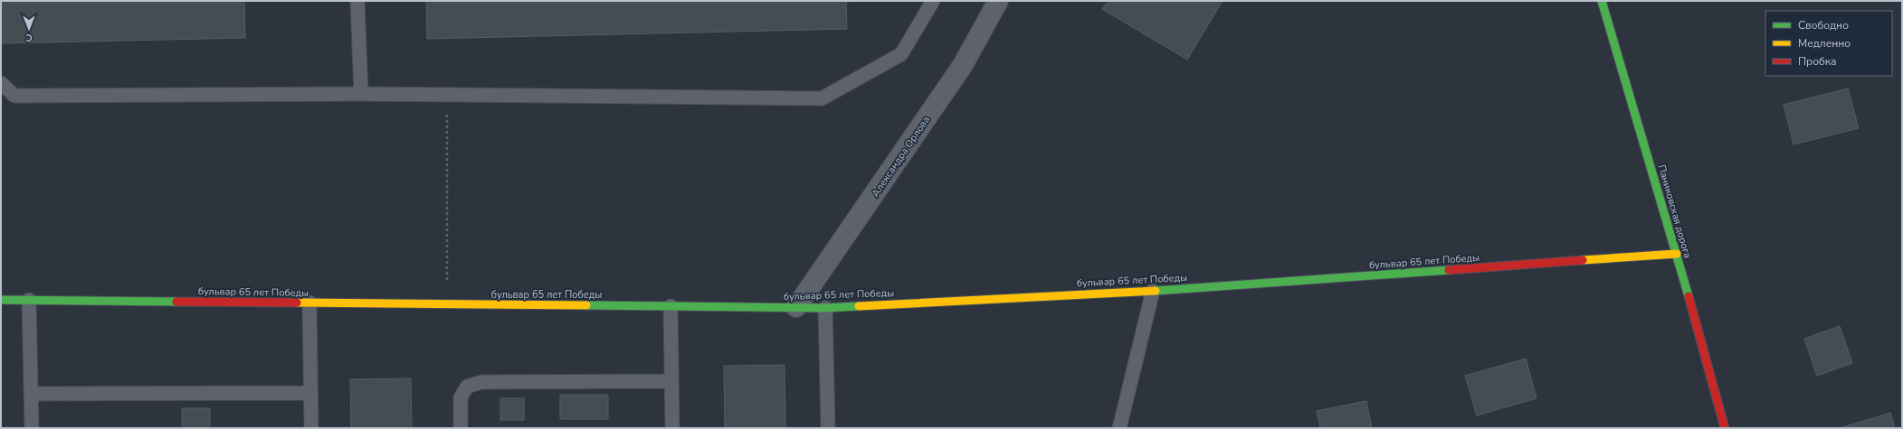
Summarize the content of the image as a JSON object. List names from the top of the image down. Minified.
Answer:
{"streets":{"street":["Александра Орлова","Паниковская дорога","бульвар 65 лет Победы"]},"crossings":[["Александра Орлова","бульвар 65 лет Победы"],["Паниковская дорога","бульвар 65 лет Победы"]],"legend":["Свободно","Медленно","Пробка"],"north":"bottom"}
